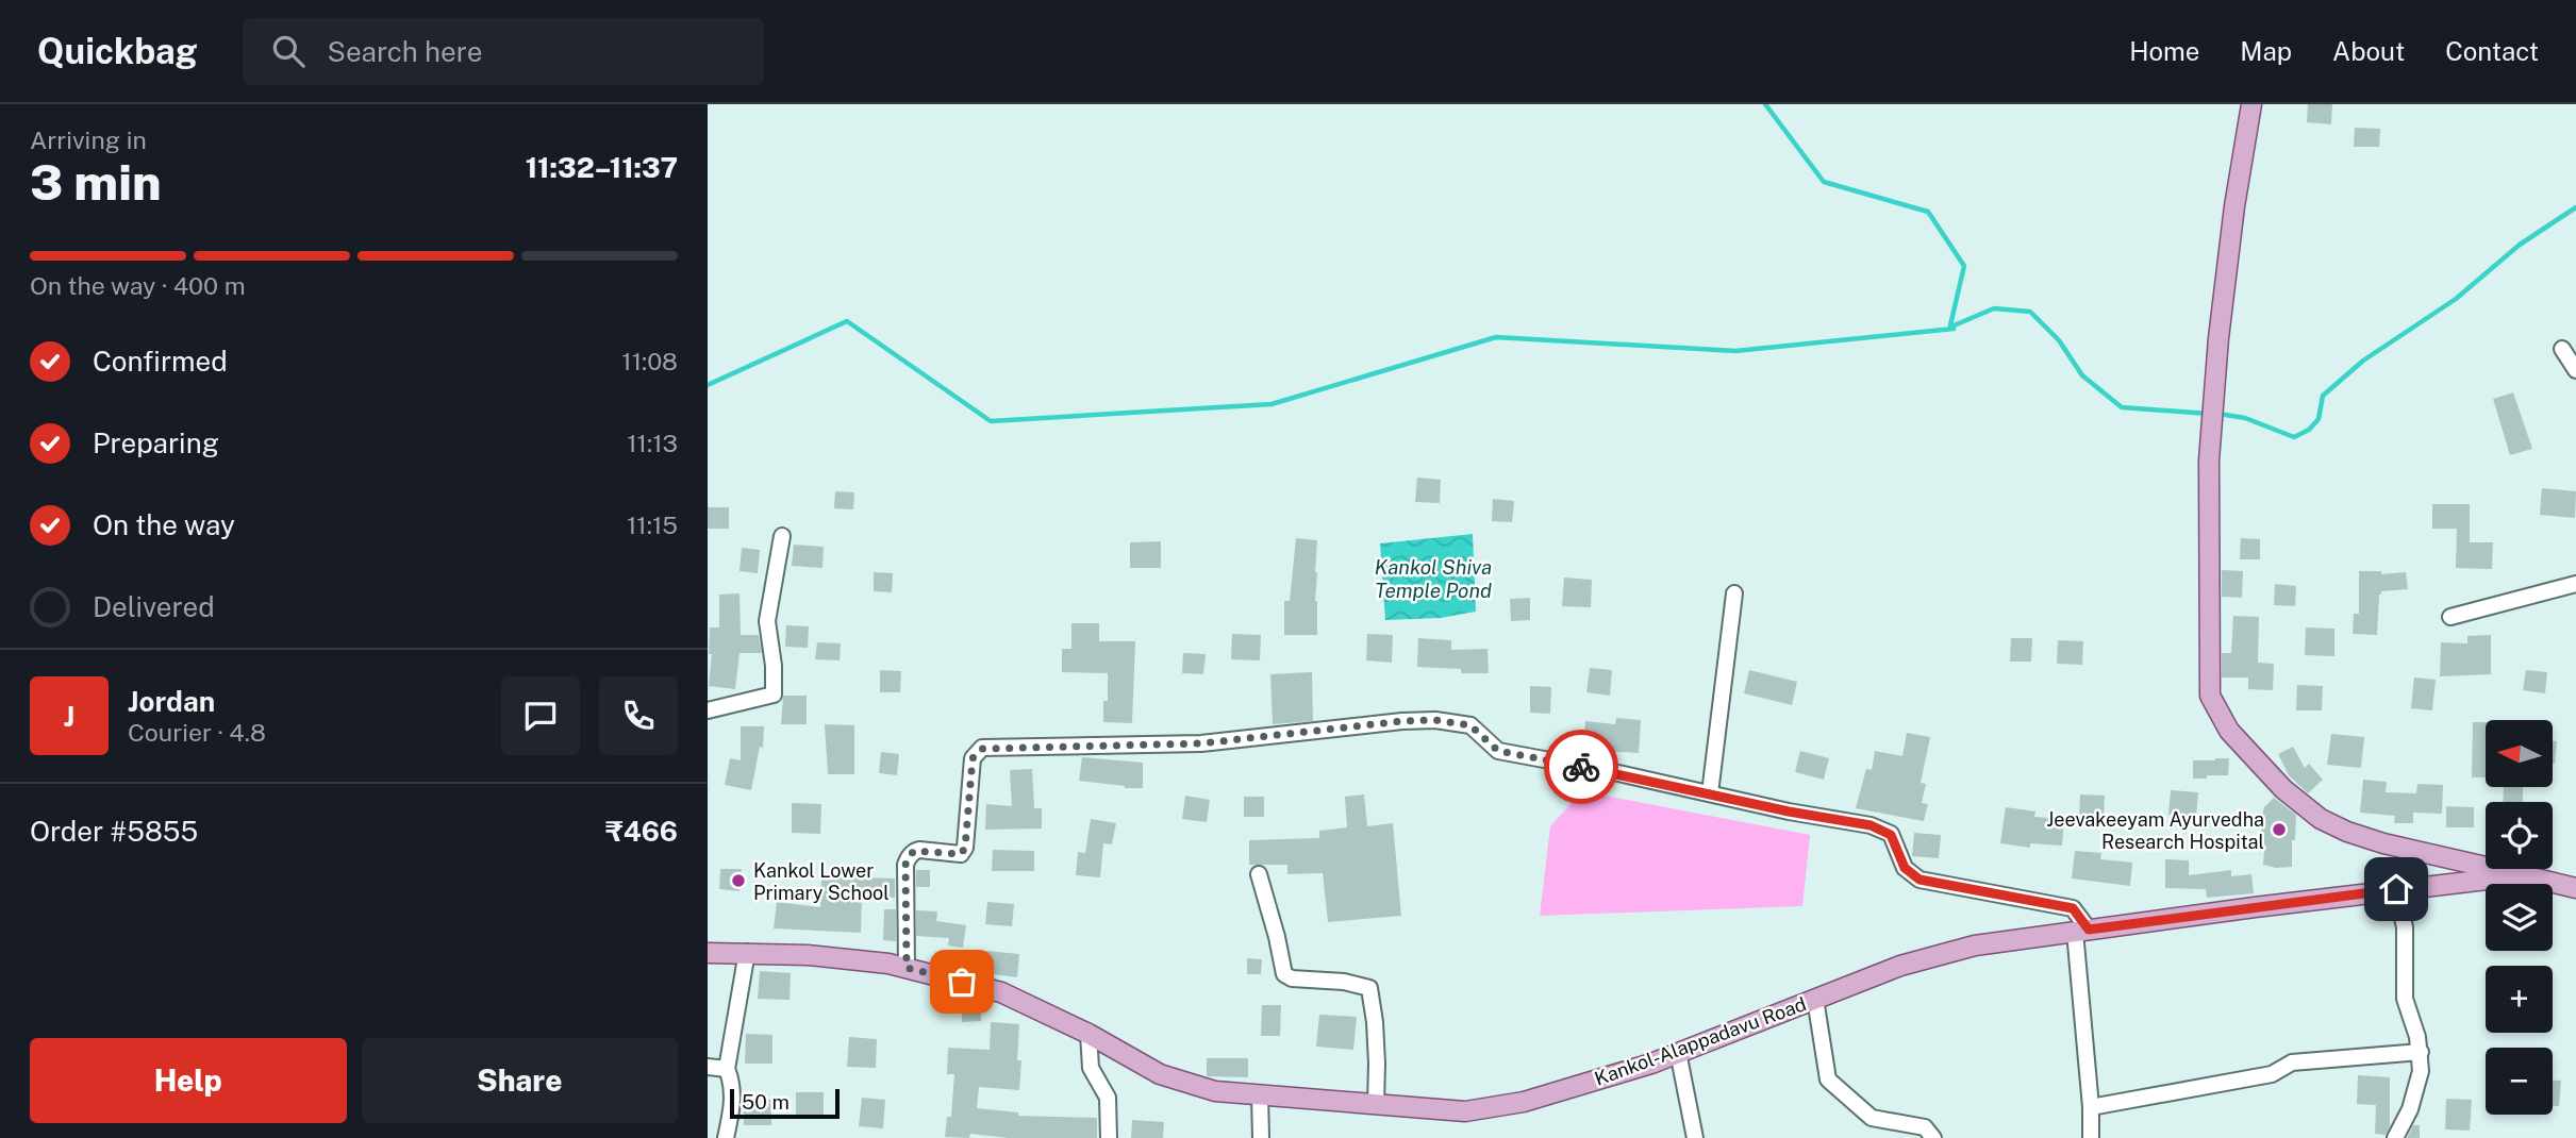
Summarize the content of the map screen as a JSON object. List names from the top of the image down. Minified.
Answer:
{"streets":{"main road":["Kankol-Alappadavu Road"]},"water":["Kankol Shiva Temple Pond"],"places":["Jeevakeeyam Ayurvedha Research Hospital","Kankol Lower Primary School"],"scale_bar":"50 m","north":"left","page":{"header":"Quickbag","search":"Search here","nav":["Home","Map","About","Contact"],"heading":["3 min","Arriving in","11:32–11:37"],"panel":["Jordan","Courier · 4.8","Order #5855","₹466"],"bar":"On the way · 400 m","list":[["Confirmed","11:08"],["Preparing","11:13"],["On the way","11:15"],"Delivered"],"round":"J","map_buttons":["+","−"],"buttons":["Help","Share"],"scale":"50 m"}}
